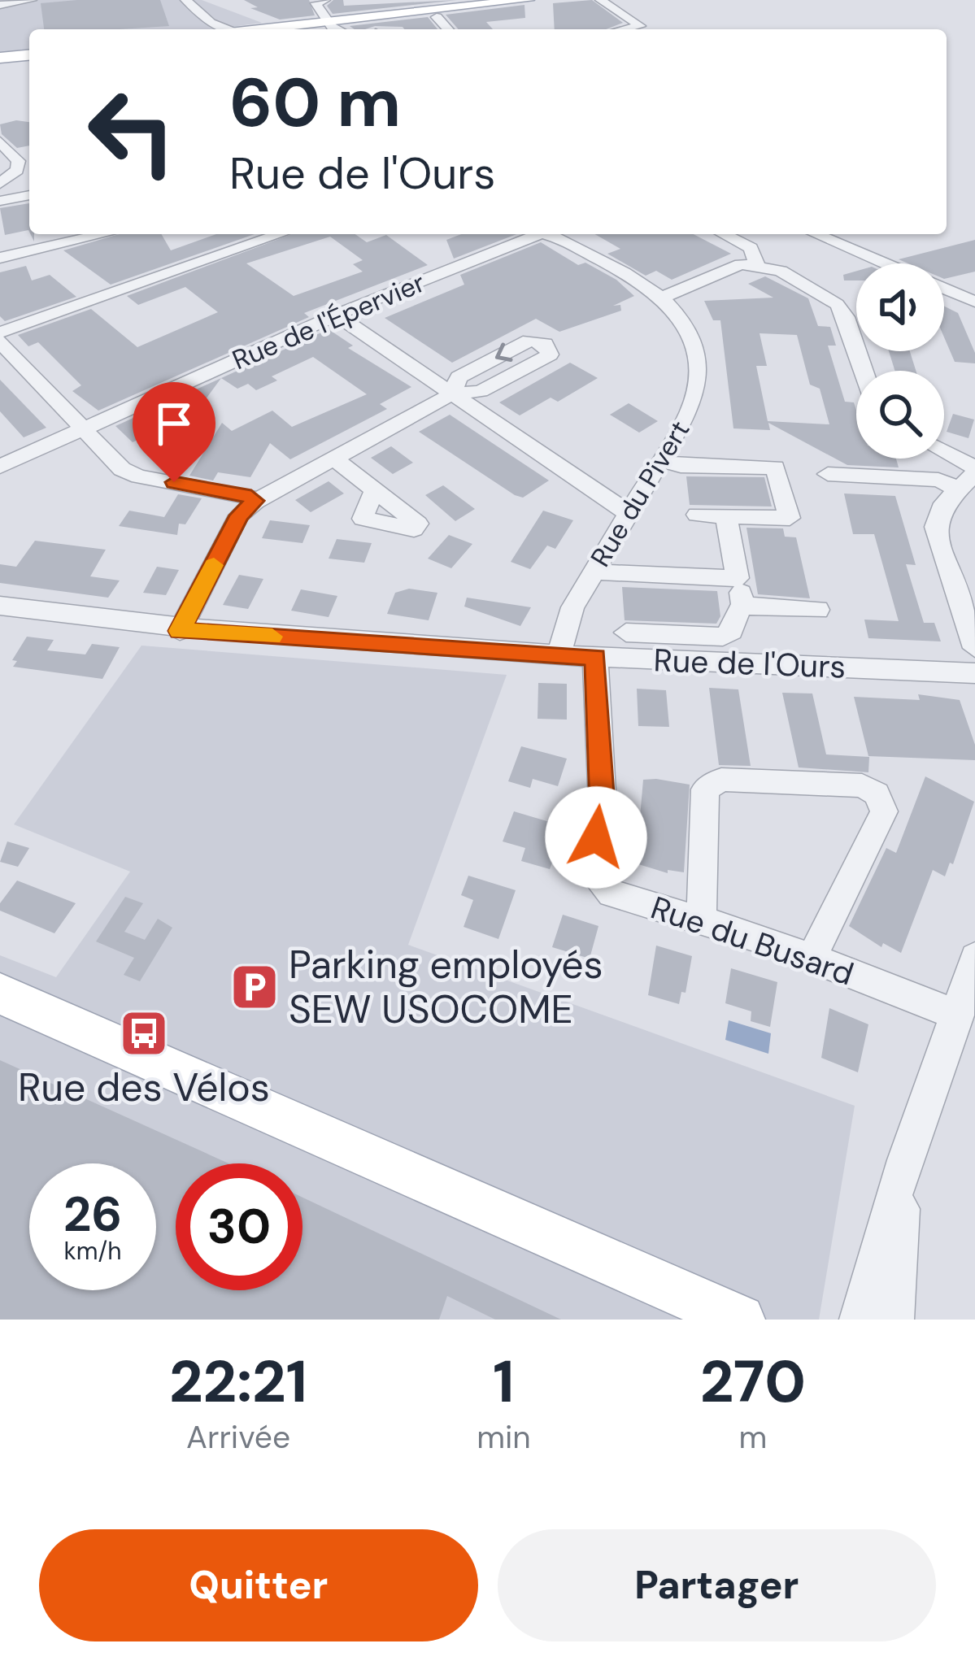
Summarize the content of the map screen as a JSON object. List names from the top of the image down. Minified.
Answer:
{"streets":{"street":["Rue de l'Épervier","Rue du Pivert","Rue de l'Ours","Rue du Busard"]},"crossings":[["Rue du Pivert","Rue de l'Ours"],["Rue de l'Ours","Rue du Busard"]],"places":{"parking":["Parking employés SEW USOCOME"],"bus stop":["Rue des Vélos"]},"page":{"turn":["60 m","Rue de l'Ours"],"speed":"26 km/h","limit":"30","eta":["22:21","Arrivée","1","min","270","m"],"buttons":["Quitter","Partager"]}}
